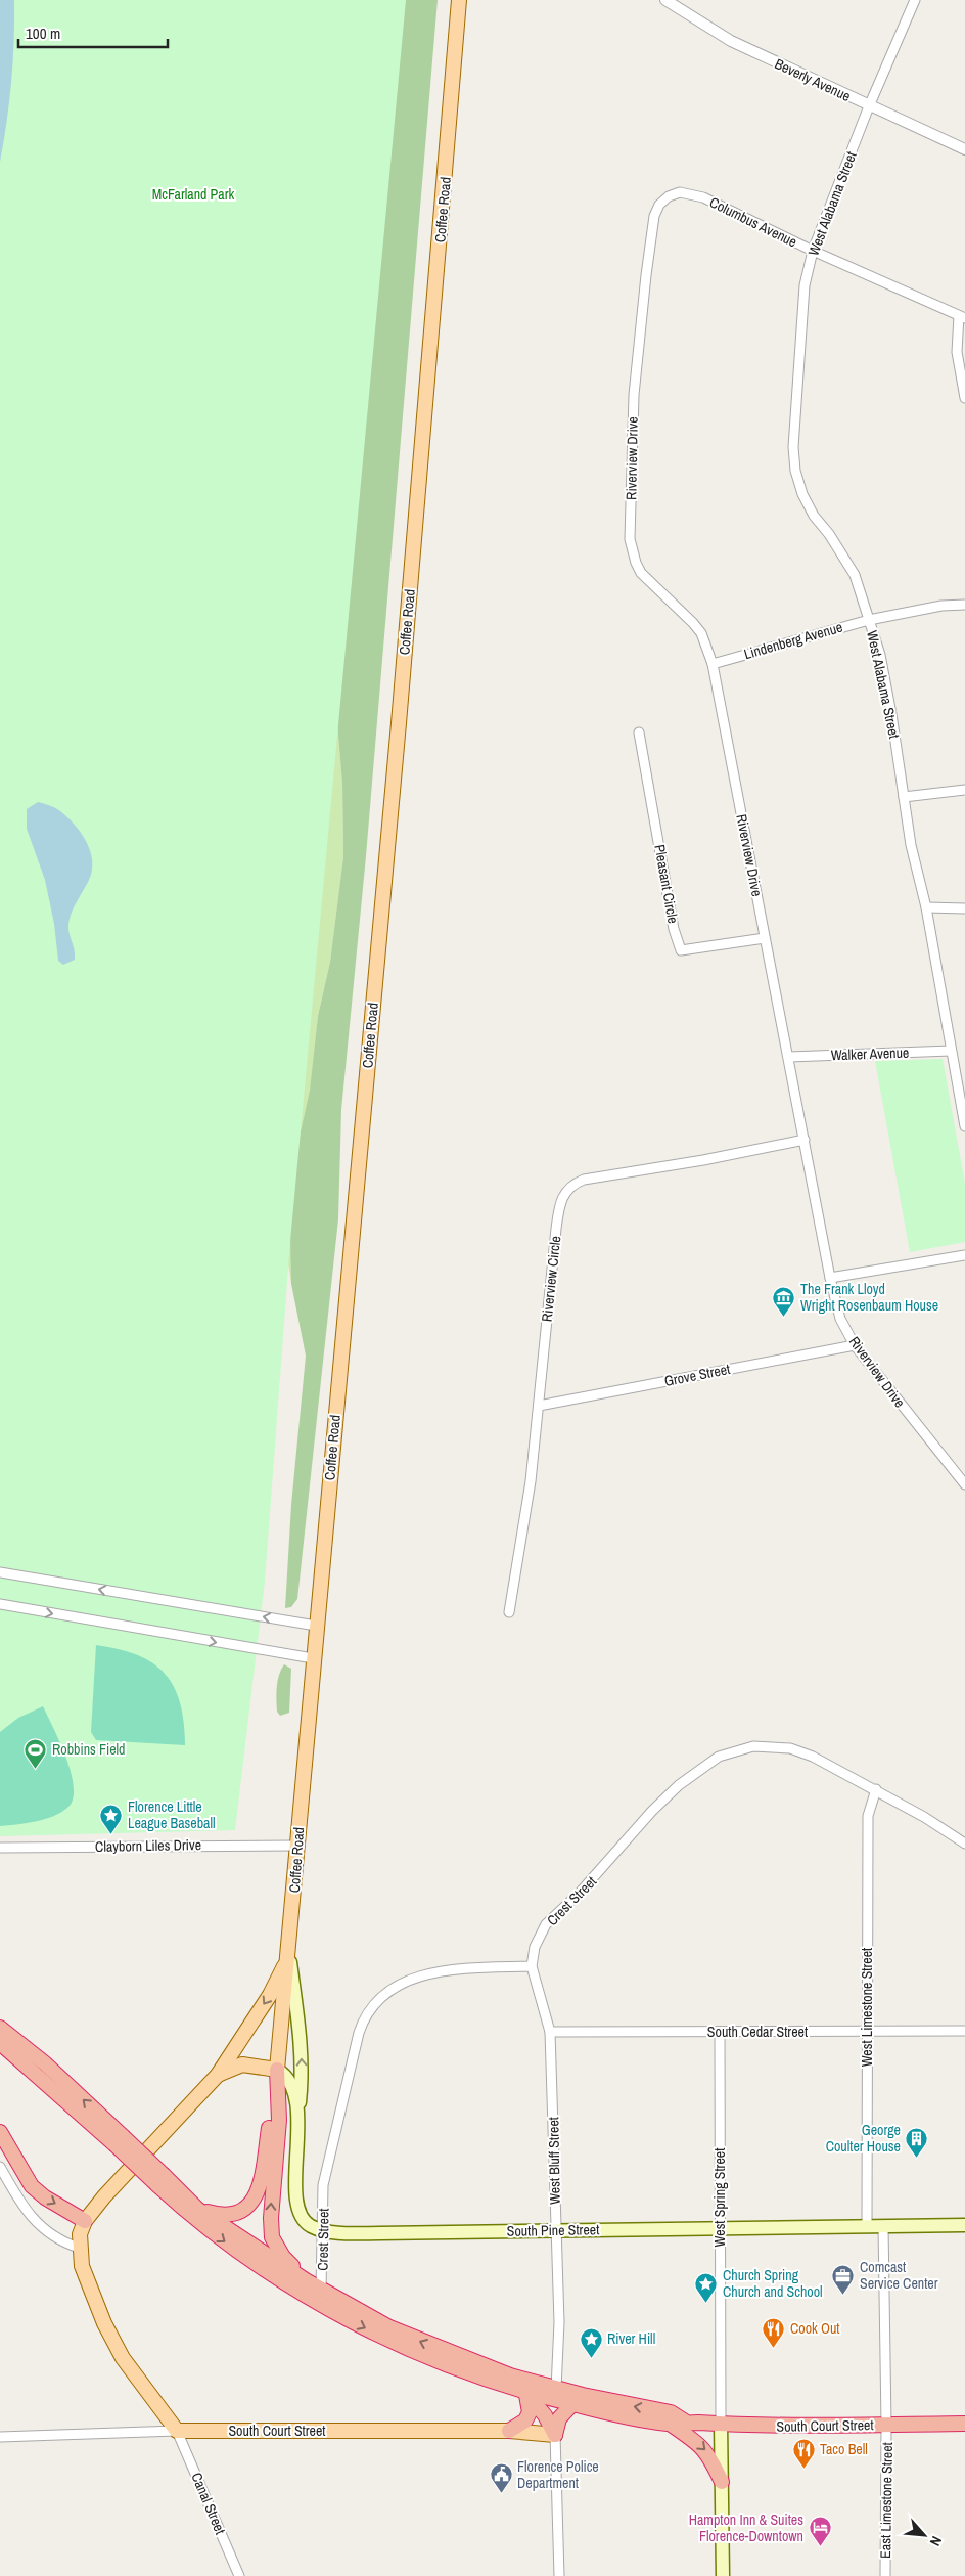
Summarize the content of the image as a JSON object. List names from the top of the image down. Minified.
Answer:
{"streets":{"highway":["South Court Street"],"main road":["Coffee Road","South Pine Street"],"street":["Beverly Avenue","West Alabama Street","Columbus Avenue","Riverview Drive","Lindenberg Avenue","Pleasant Circle","Walker Avenue","Riverview Circle","Grove Street","Clayborn Liles Drive","Crest Street","West Limestone Street","South Cedar Street","West Bluff Street","West Spring Street","East Limestone Street","Canal Street"]},"crossings":[["Beverly Avenue","West Alabama Street"],["West Alabama Street","Columbus Avenue"],["West Alabama Street","Lindenberg Avenue"],["West Alabama Street","Walker Avenue"],["Coffee Road","Clayborn Liles Drive"],["Coffee Road","South Pine Street"],["Columbus Avenue","Riverview Drive"],["Riverview Drive","Lindenberg Avenue"],["Riverview Drive","Pleasant Circle"],["Riverview Drive","Walker Avenue"],["Riverview Drive","Riverview Circle"],["Riverview Drive","Grove Street"],["Riverview Circle","Grove Street"],["Crest Street","West Limestone Street"],["Crest Street","West Bluff Street"],["Crest Street","South Pine Street"],["West Limestone Street","South Cedar Street"],["West Limestone Street","South Pine Street"],["South Cedar Street","West Bluff Street"],["South Cedar Street","West Spring Street"],["West Bluff Street","South Pine Street"],["West Spring Street","South Pine Street"],["West Spring Street","South Court Street"],["South Court Street","East Limestone Street"],["South Court Street","Canal Street"]],"parks":["McFarland Park"],"places":{"museum":["The Frank Lloyd Wright Rosenbaum House"],"sports":["Robbins Field"],"place":["Florence Little League Baseball","Church Spring Church and School","River Hill"],"building":["George Coulter House"],"office":["Comcast Service Center"],"restaurant":["Cook Out","Taco Bell"],"public building":["Florence Police Department"],"hotel":["Hampton Inn & Suites Florence-Downtown"]},"scale_bar":"100 m","north":"bottom right"}
